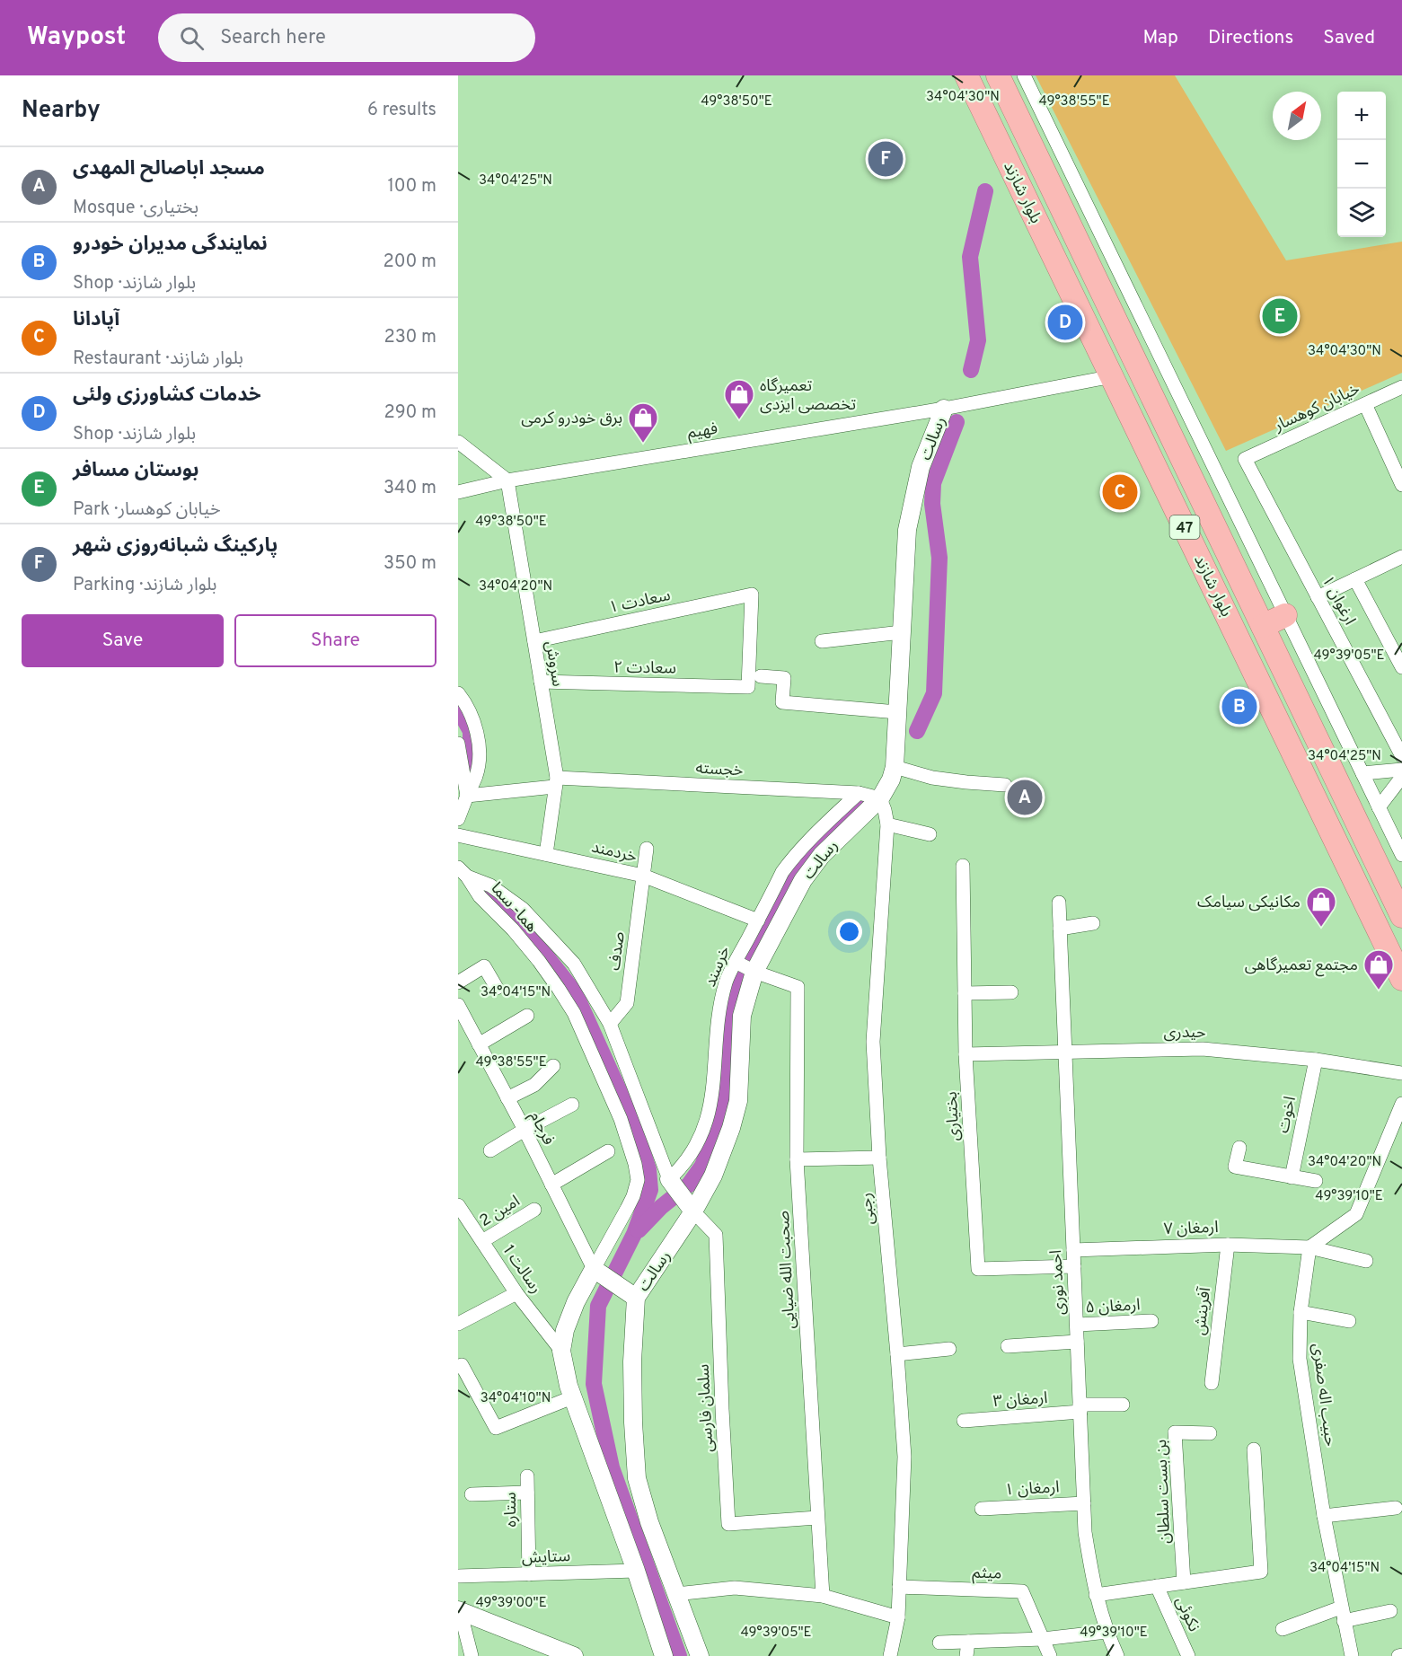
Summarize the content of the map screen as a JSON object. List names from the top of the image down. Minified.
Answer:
{"streets":{"highway":["بلوار شازند","47"],"street":["خیابان کوهسار","فهیم","رسالت","ارغوان ۱","سعادت ۱","سروش","سعادت ۲","خجسته","خردمند","هما- سما","صدف","خرسند","حیدری","اخوت","بختیاری","فرجام","رجبی","امین 2","ارمغان ۷","رسالت 1","صحبت الله ضیایی","احمد نوری","ارمغان ۵","آفرینش","حبیب اله صفری","ارمغان ۳","سلمان فارسی","ارمغان ۱","بن بست سلطان","ستاره","ستایش","میثم","نکوئی"]},"crossings":[["بلوار شازند","فهیم"],["خیابان کوهسار","ارغوان ۱"],["فهیم","رسالت"],["فهیم","سروش"],["رسالت","خجسته"],["رسالت","هما- سما"],["رسالت","فرجام"],["رسالت","رجبی"],["رسالت","صحبت الله ضیایی"],["رسالت","سلمان فارسی"],["سعادت ۱","سروش"],["سعادت ۱","سعادت ۲"],["سروش","سعادت ۲"],["سروش","خجسته"],["سروش","خردمند"],["خجسته","خرسند"],["خجسته","رجبی"],["خردمند","صدف"],["خردمند","خرسند"],["هما- سما","صدف"],["هما- سما","خرسند"],["هما- سما","فرجام"],["حیدری","اخوت"],["حیدری","بختیاری"],["حیدری","احمد نوری"],["بختیاری","احمد نوری"],["رجبی","میثم"],["امین 2","رسالت 1"],["ارمغان ۷","احمد نوری"],["ارمغان ۷","آفرینش"],["ارمغان ۷","حبیب اله صفری"],["صحبت الله ضیایی","سلمان فارسی"],["احمد نوری","ارمغان ۵"],["احمد نوری","ارمغان ۳"],["احمد نوری","ارمغان ۱"],["ستاره","ستایش"]],"places":{"shop":["تعمیرگاه تخصصی ایزدی","برق خودرو کرمی","مکانیکی سیامک","مجتمع تعمیرگاهی"]},"north":"top right","page":{"header":"Waypost","search":"Search here","nav":["Map","Directions","Saved"],"heading":["Nearby","6 results"],"map_buttons":["+","−"],"pins":["F","E","D","C","B","A"],"list":[{"mark":"A","name":"مسجد اباصالح المهدی","note":"Mosque · بختیاری","value":"100 m"},{"mark":"B","name":"نمایندگی مدیران خودرو","note":"Shop · بلوار شازند","value":"200 m"},{"mark":"C","name":"آپادانا","note":"Restaurant · بلوار شازند","value":"230 m"},{"mark":"D","name":"خدمات کشاورزی ولئی","note":"Shop · بلوار شازند","value":"290 m"},{"mark":"E","name":"بوستان مسافر","note":"Park · خیابان کوهسار","value":"340 m"},{"mark":"F","name":"پارکینگ شبانه‌روزی شهر","note":"Parking · بلوار شازند","value":"350 m"}],"buttons":["Save","Share"]},"coordinates":["34°04'30\"N","49°38'50\"E","49°38'55\"E","34°04'25\"N","34°04'20\"N","49°39'05\"E","34°04'15\"N","49°39'10\"E","34°04'10\"N","49°39'00\"E"]}
